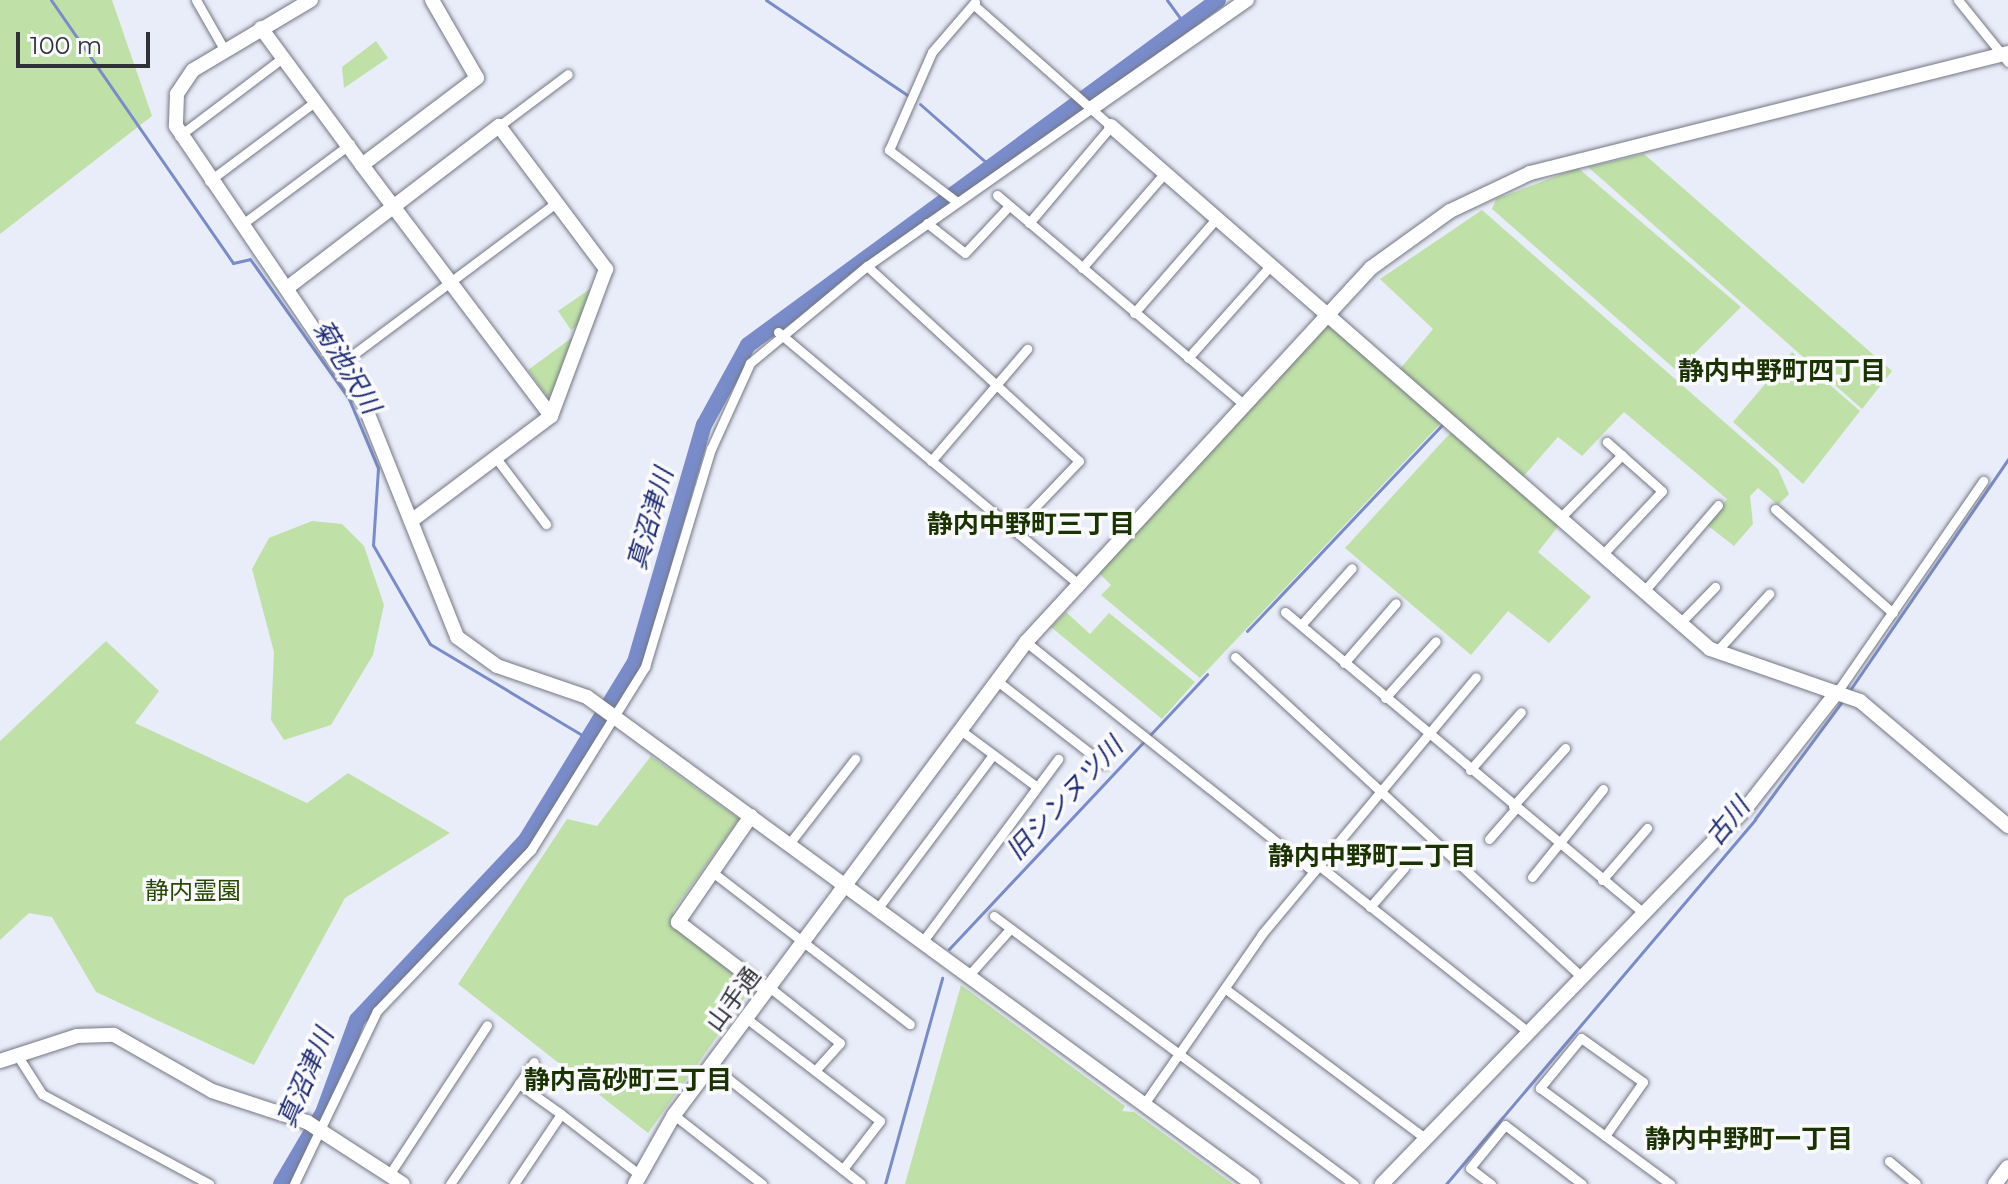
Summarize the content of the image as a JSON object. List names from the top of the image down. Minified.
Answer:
{"streets":{"street":["山手通"]},"districts":["静内中野町四丁目","静内中野町三丁目","静内中野町二丁目","静内高砂町三丁目","静内中野町一丁目"],"water":["菊池沢川","真沼津川","旧シンヌツ川","古川"],"parks":["静内霊園"],"scale_bar":"100 m"}
